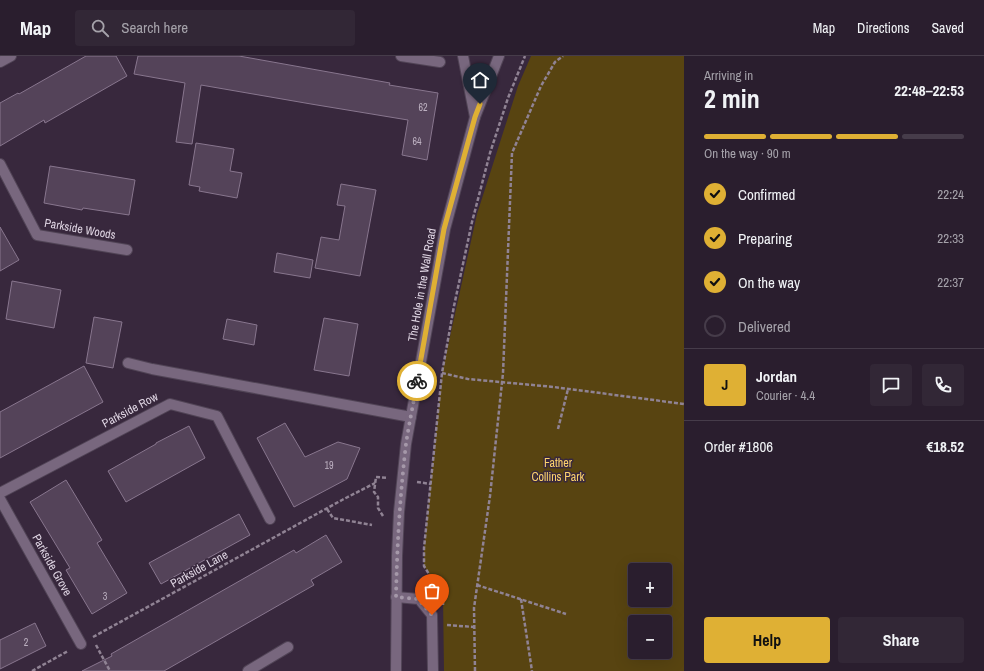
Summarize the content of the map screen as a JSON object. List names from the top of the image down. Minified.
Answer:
{"streets":{"street":["Parkside Woods","The Hole in the Wall Road","Parkside Row","Parkside Grove"],"path":["Parkside Lane"]},"crossings":[["Parkside Grove","Parkside Lane"]],"parks":["Father Collins Park"],"house_numbers":["62","64","19","3","2"],"page":{"header":"Map","search":"Search here","nav":["Map","Directions","Saved"],"heading":["2 min","Arriving in","22:48–22:53"],"panel":["Jordan","Courier · 4.4","Order #1806","€18.52"],"bar":"On the way · 90 m","list":[["Confirmed","22:24"],["Preparing","22:33"],["On the way","22:37"],"Delivered"],"round":"J","map_buttons":["+","−"],"buttons":["Help","Share"]}}
